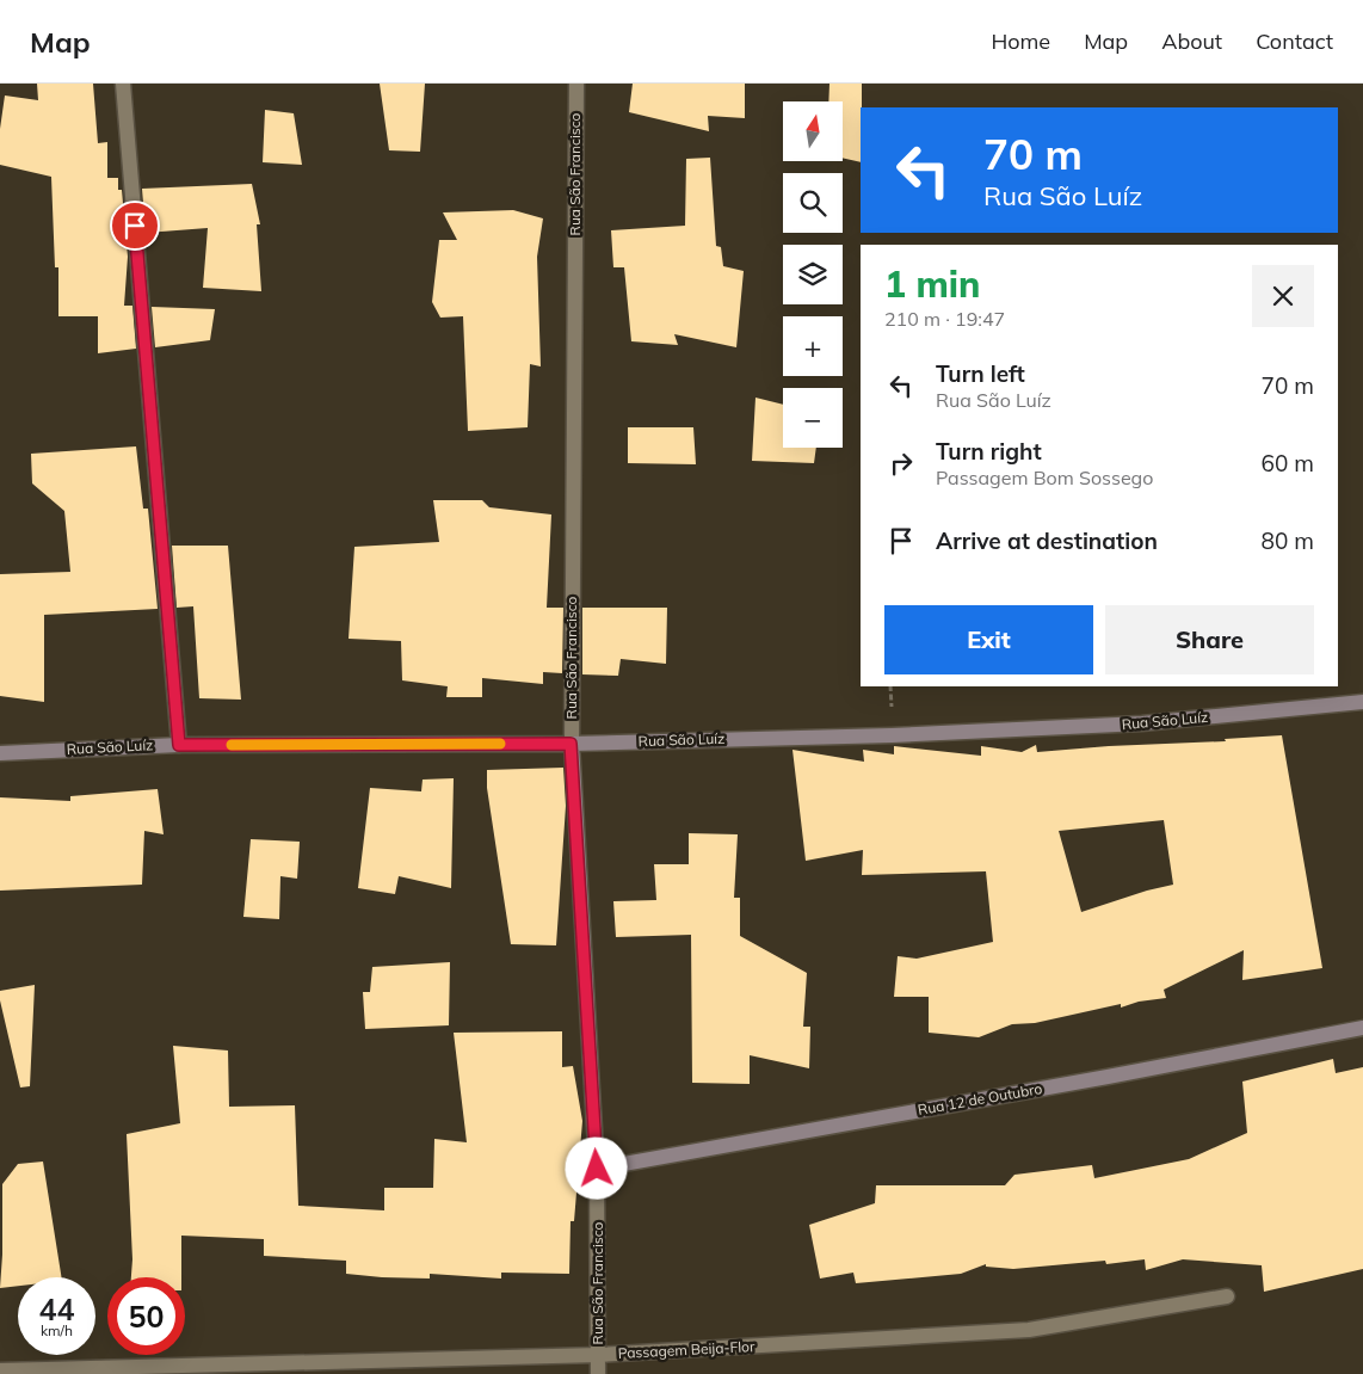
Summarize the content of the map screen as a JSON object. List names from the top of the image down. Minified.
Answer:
{"streets":{"main road":["Rua São Francisco","Rua São Luíz","Rua 12 de Outubro"],"street":["Passagem Beija-Flor"]},"crossings":[["Rua São Francisco","Rua São Luíz"],["Rua São Francisco","Rua 12 de Outubro"],["Rua São Francisco","Passagem Beija-Flor"]],"north":"top","page":{"header":"Map","nav":["Home","Map","About","Contact"],"map_buttons":["+","−"],"turn":["70 m","Rua São Luíz"],"heading":["1 min","210 m · 19:47"],"list":[{"name":"Turn left","note":"Rua São Luíz","value":"70 m"},{"name":"Turn right","note":"Passagem Bom Sossego","value":"60 m"},{"name":"Arrive at destination","value":"80 m"}],"buttons":["Exit","Share"],"speed":"44 km/h","limit":"50"}}
